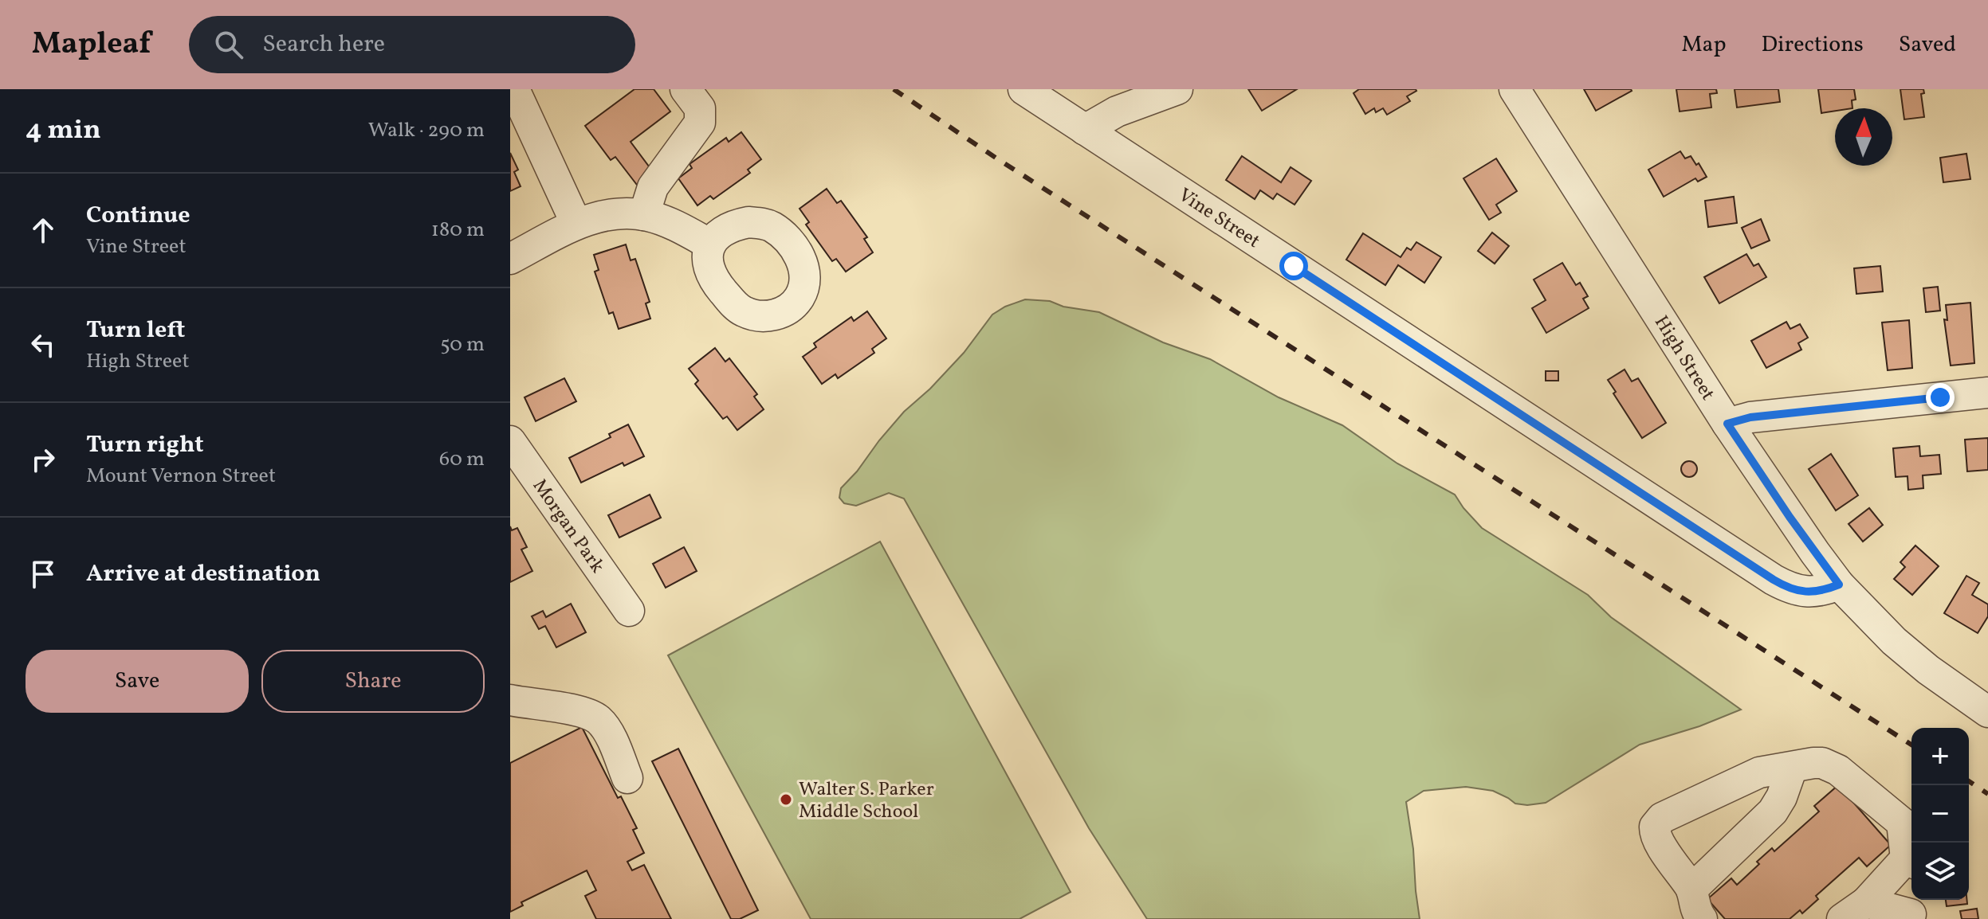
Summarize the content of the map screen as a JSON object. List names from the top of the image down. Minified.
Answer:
{"streets":{"street":["Vine Street","High Street","Morgan Park"]},"crossings":[["Vine Street","High Street"]],"places":["Walter S. Parker Middle School"],"north":"top","page":{"header":"Mapleaf","search":"Search here","nav":["Map","Directions","Saved"],"heading":["4 min","Walk · 290 m"],"list":[["Continue","Vine Street","180 m"],["Turn left","High Street","50 m"],["Turn right","Mount Vernon Street","60 m"],"Arrive at destination"],"buttons":["Save","Share"],"map_buttons":["+","−"]}}
